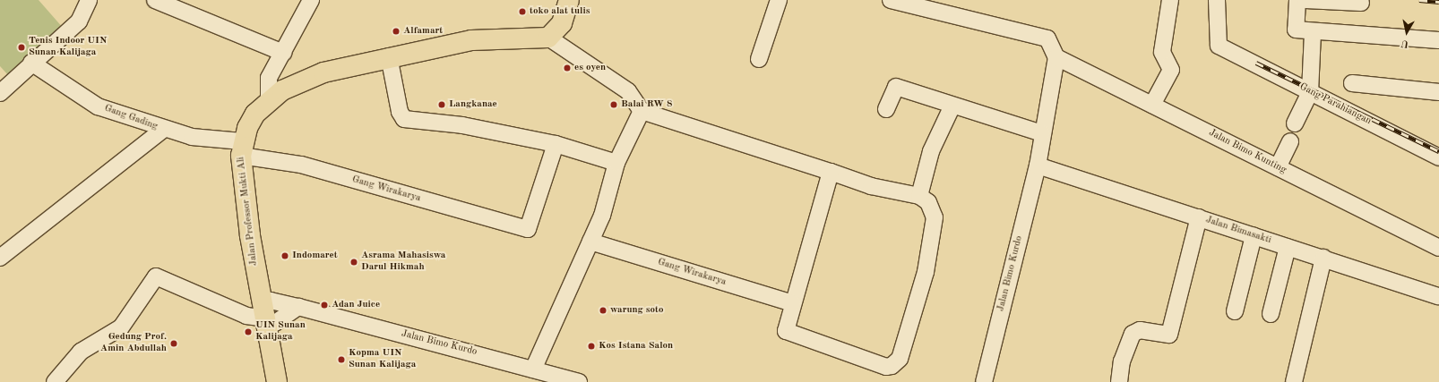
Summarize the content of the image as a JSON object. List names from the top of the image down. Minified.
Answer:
{"streets":{"main road":["Jalan Professor Mukti Ali"],"street":["Gang Parahiangan","Gang Gading","Jalan Bimo Kunting","Gang Wirakarya","Jalan Bimasakti","Jalan Bimo Kurdo"]},"crossings":[["Gang Gading","Gang Wirakarya"],["Gang Gading","Jalan Professor Mukti Ali"],["Jalan Bimo Kunting","Jalan Bimo Kurdo"],["Gang Wirakarya","Jalan Professor Mukti Ali"],["Jalan Professor Mukti Ali","Jalan Bimo Kurdo"],["Jalan Bimasakti","Jalan Bimo Kurdo"]],"places":["toko alat tulis","Alfamart","Tenis Indoor UIN Sunan Kalijaga","es oyen","Langkanae","Balai RW 8","Indomaret","Asrama Mahasiswa Darul Hikmah","Adan Juice","warung soto","UIN Sunan Kalijaga","Gedung Prof. Amin Abdullah","Kos Istana Salon","Kopma UIN Sunan Kalijaga"],"north":"bottom"}
